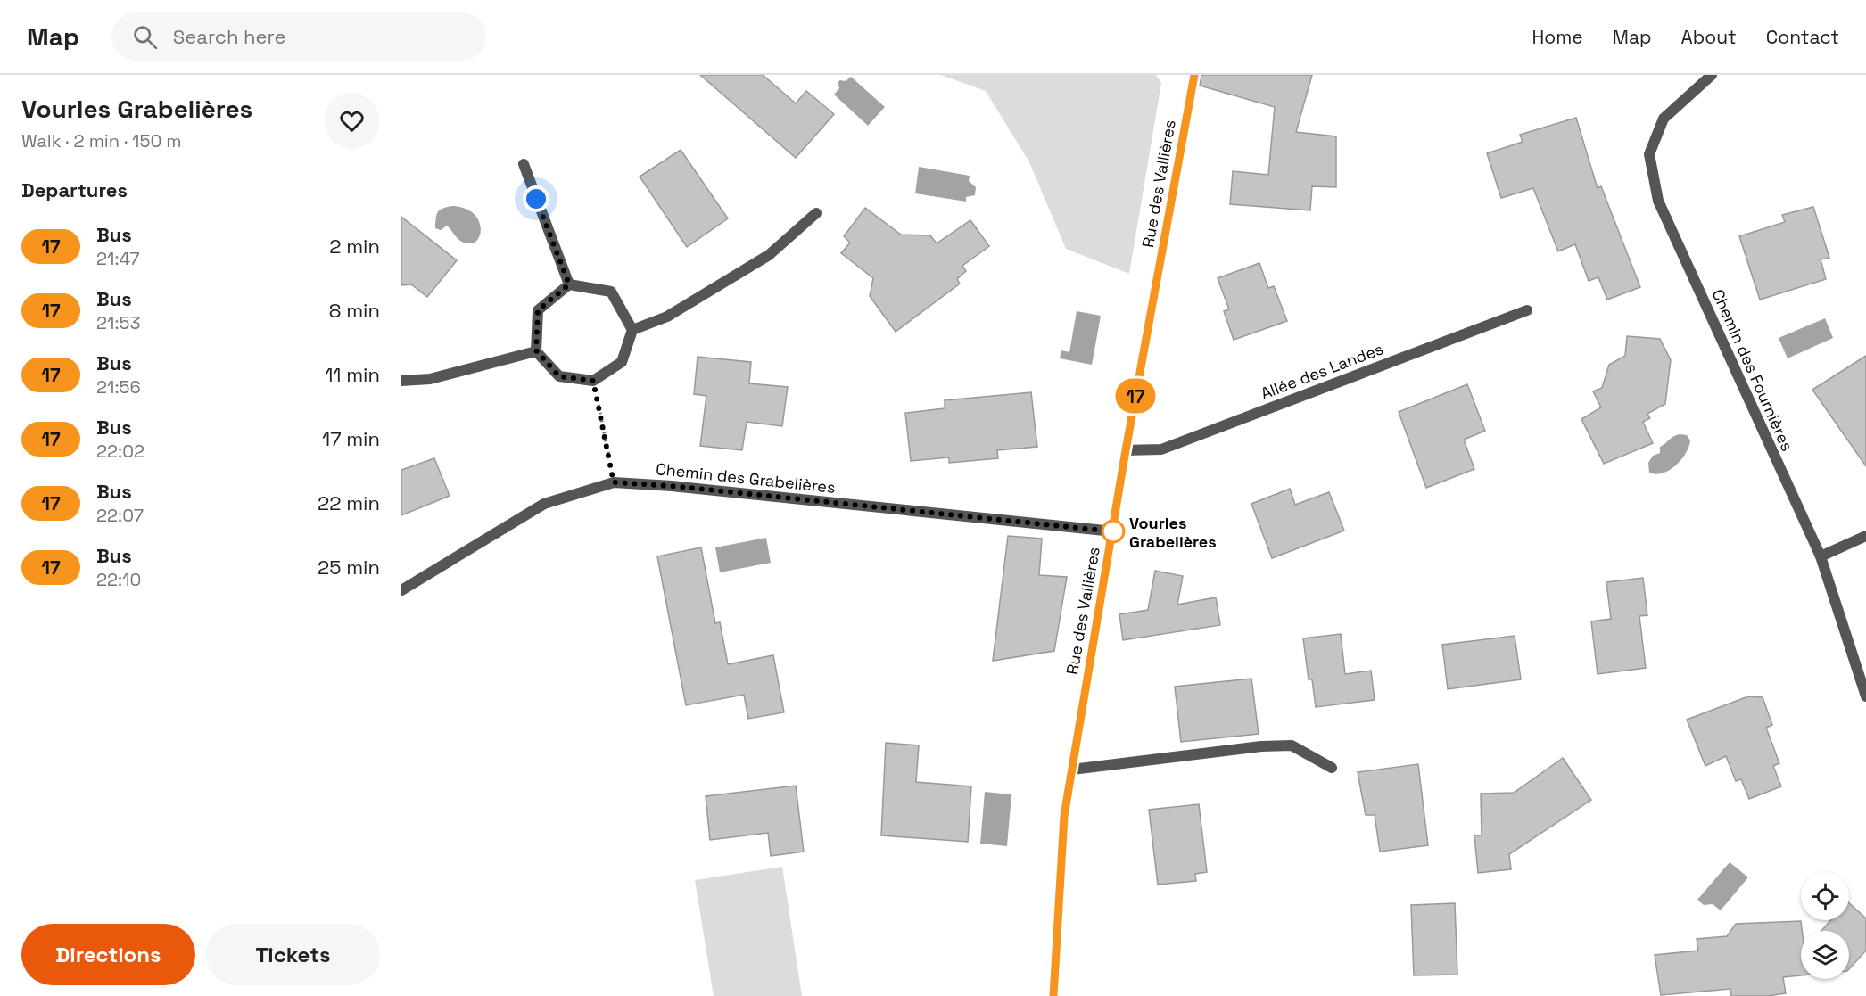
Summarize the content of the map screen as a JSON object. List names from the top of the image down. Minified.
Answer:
{"streets":{"street":["Rue des Vallières","Chemin des Fournières","Allée des Landes","Chemin des Grabelières"]},"crossings":[["Rue des Vallières","Allée des Landes"],["Rue des Vallières","Chemin des Grabelières"]],"places":["Vourles Grabelières"],"lines":["bus line 17"],"page":{"header":"Map","search":"Search here","nav":["Home","Map","About","Contact"],"heading":[["Vourles Grabelières","Walk · 2 min · 150 m"],"Departures"],"on_map":"17","list":[{"mark":"17","name":"Bus","note":"21:47","value":"2 min"},{"mark":"17","name":"Bus","note":"21:53","value":"8 min"},{"mark":"17","name":"Bus","note":"21:56","value":"11 min"},{"mark":"17","name":"Bus","note":"22:02","value":"17 min"},{"mark":"17","name":"Bus","note":"22:07","value":"22 min"},{"mark":"17","name":"Bus","note":"22:10","value":"25 min"}],"buttons":["Directions","Tickets"]}}
